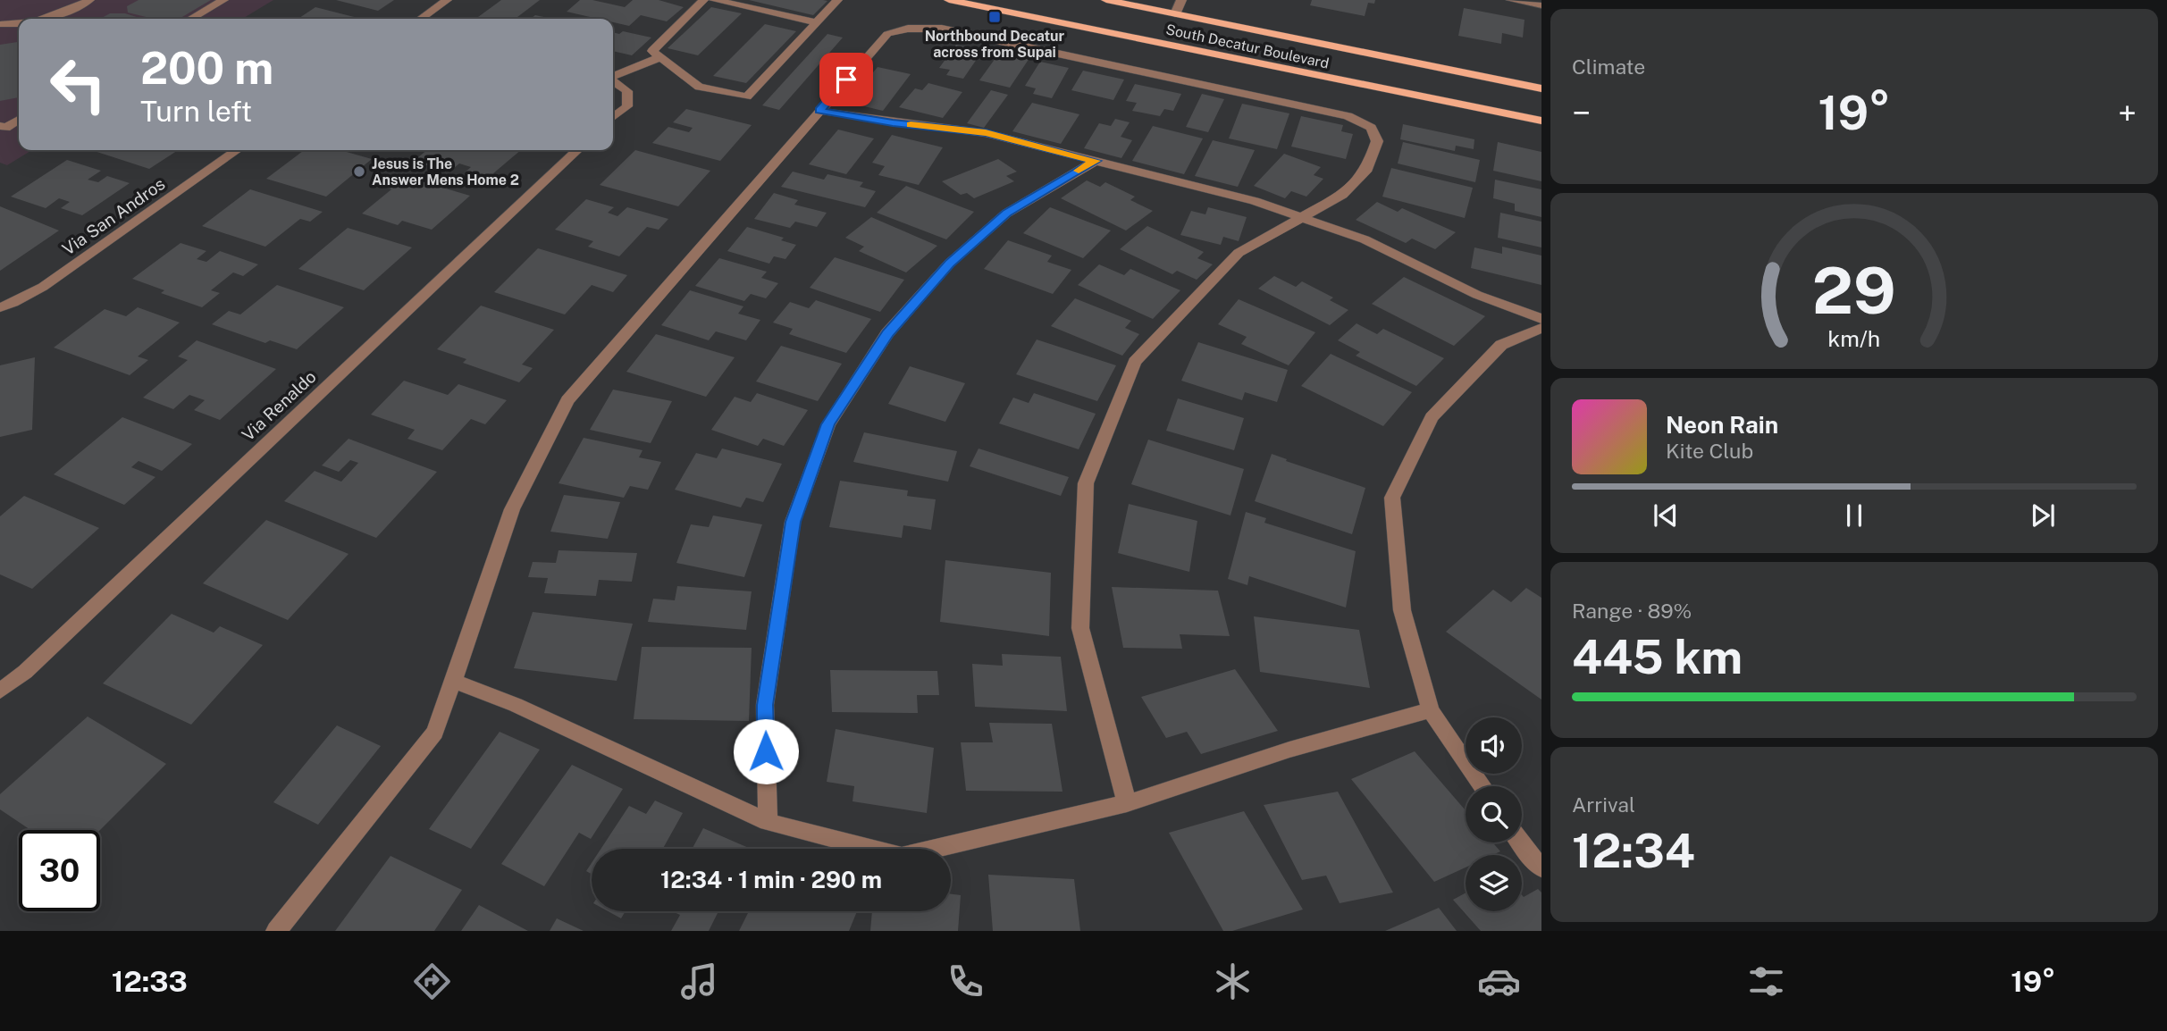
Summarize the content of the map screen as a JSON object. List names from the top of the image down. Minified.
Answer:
{"streets":{"main road":["South Decatur Boulevard"],"street":["Via San Andros","Via Renaldo"]},"places":{"transit":["Northbound Decatur across from Supai"],"other":["Jesus is The Answer Mens Home 2"]},"page":{"tile":["Climate",["Range · 89%","445 km"],["Arrival","12:34"]],"turn":["200 m","Turn left"],"heat":["−","19°","+"],"song":["Neon Rain","Kite Club"],"limit":"30","trip":"12:34 · 1 min · 290 m","tabs":["12:33","19°"],"gauge":["29","km/h"]}}
